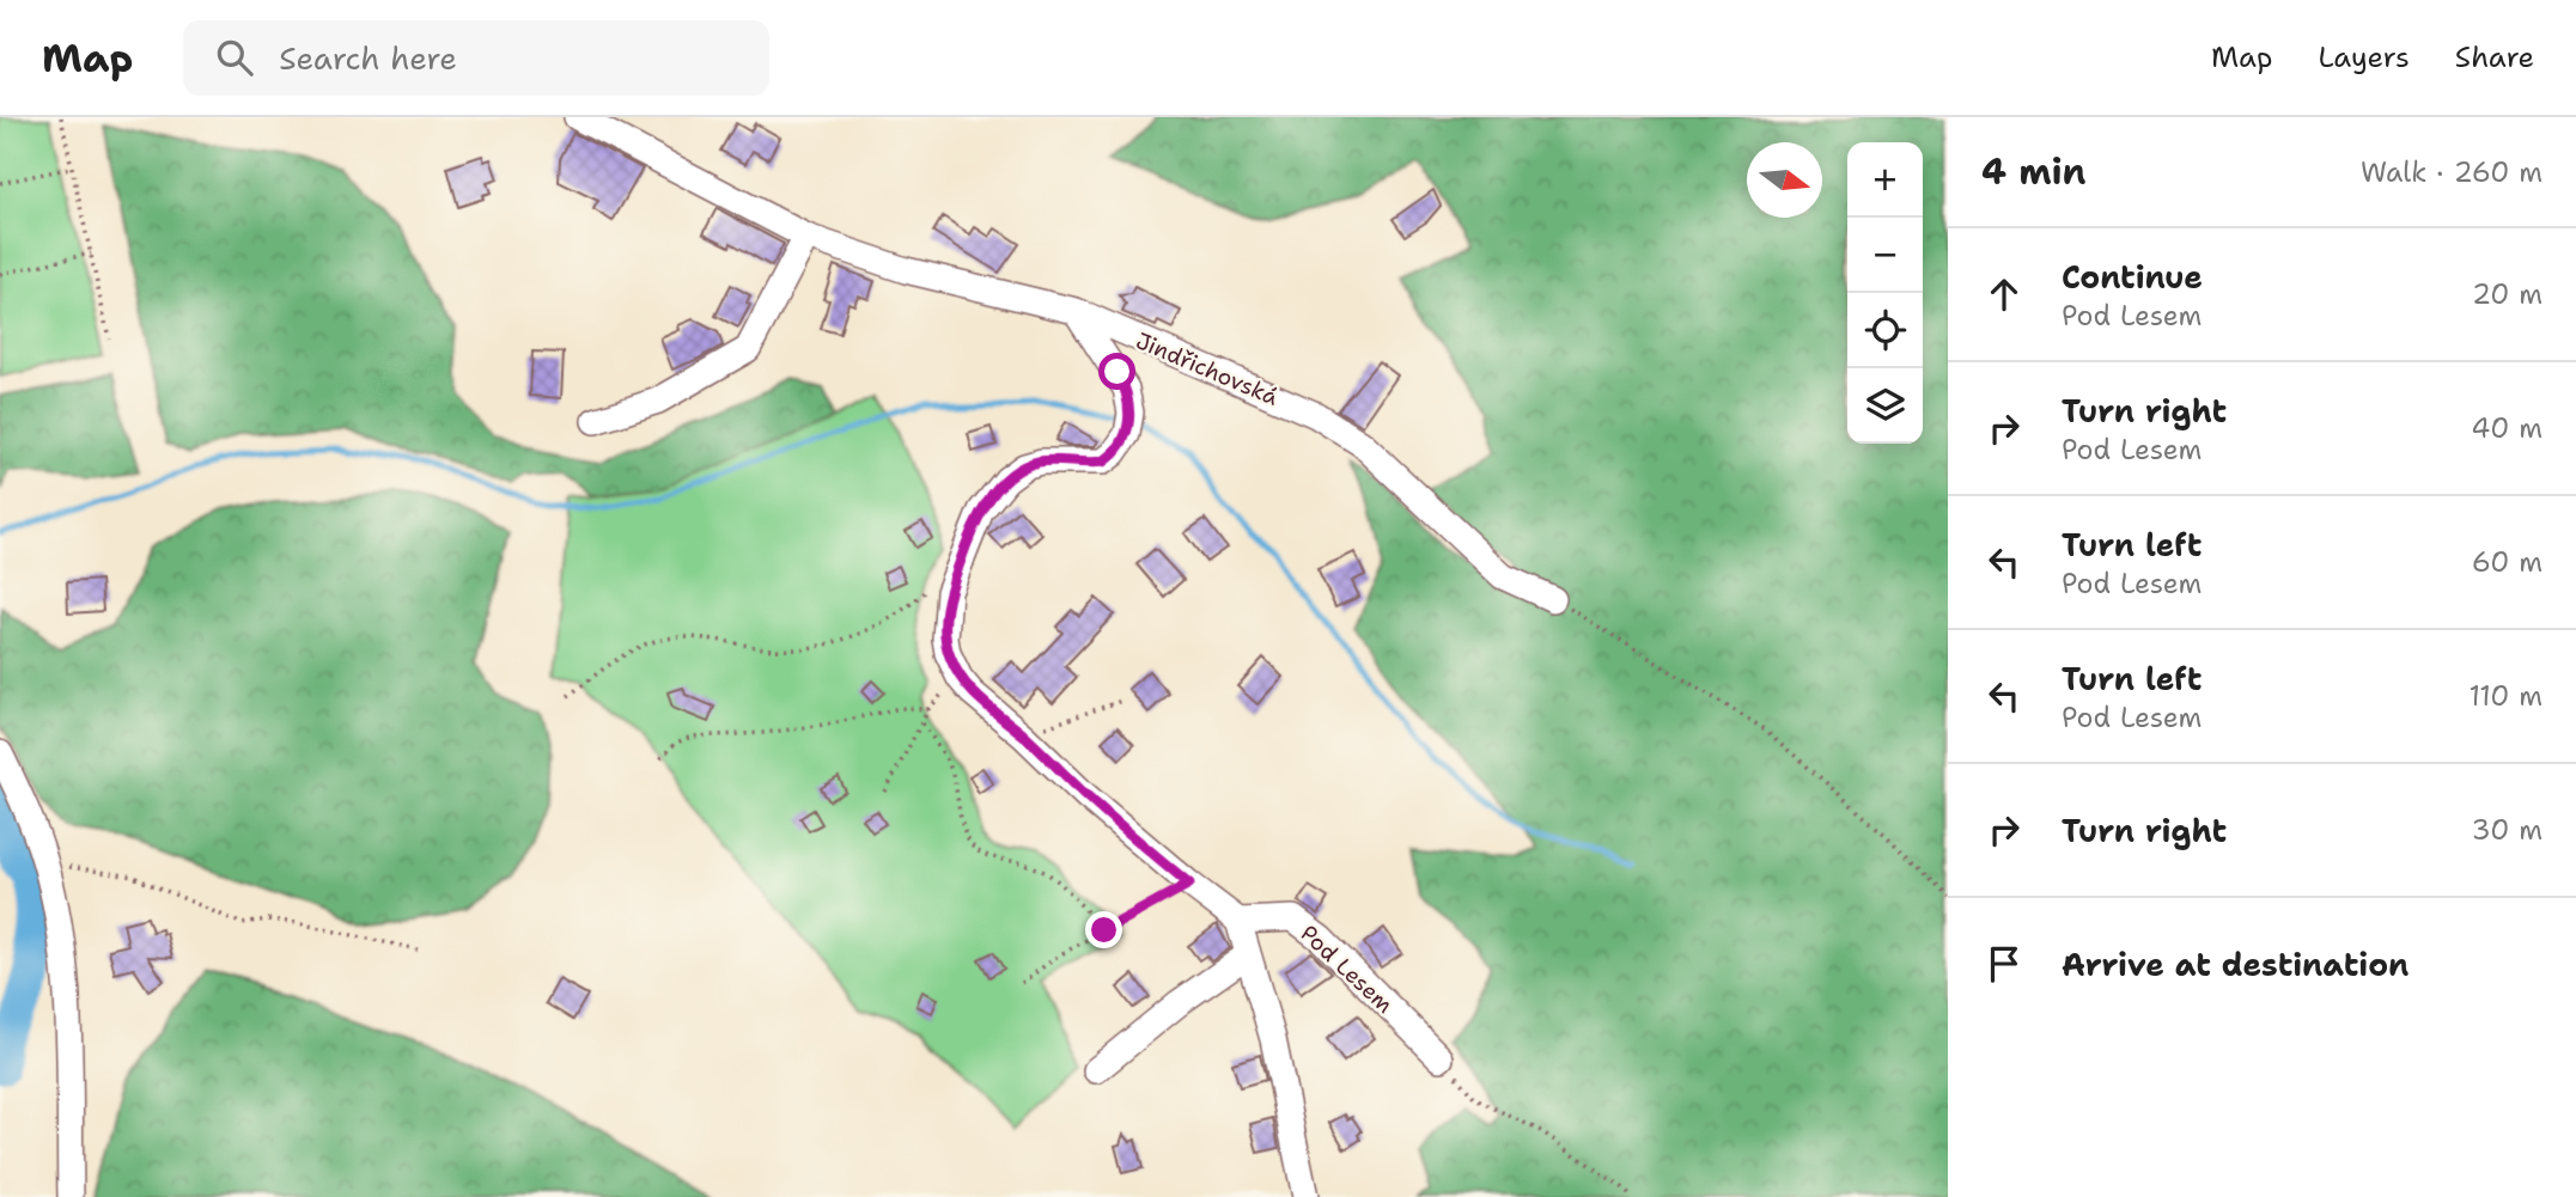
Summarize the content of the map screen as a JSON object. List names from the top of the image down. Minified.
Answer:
{"streets":{"street":["Jindřichovská","Pod Lesem"]},"north":"right","page":{"header":"Map","search":"Search here","nav":["Map","Layers","Share"],"heading":["4 min","Walk · 260 m"],"map_buttons":["+","−"],"list":[["Continue","Pod Lesem","20 m"],["Turn right","Pod Lesem","40 m"],["Turn left","Pod Lesem","60 m"],["Turn left","Pod Lesem","110 m"],["Turn right","30 m"],"Arrive at destination"]}}
